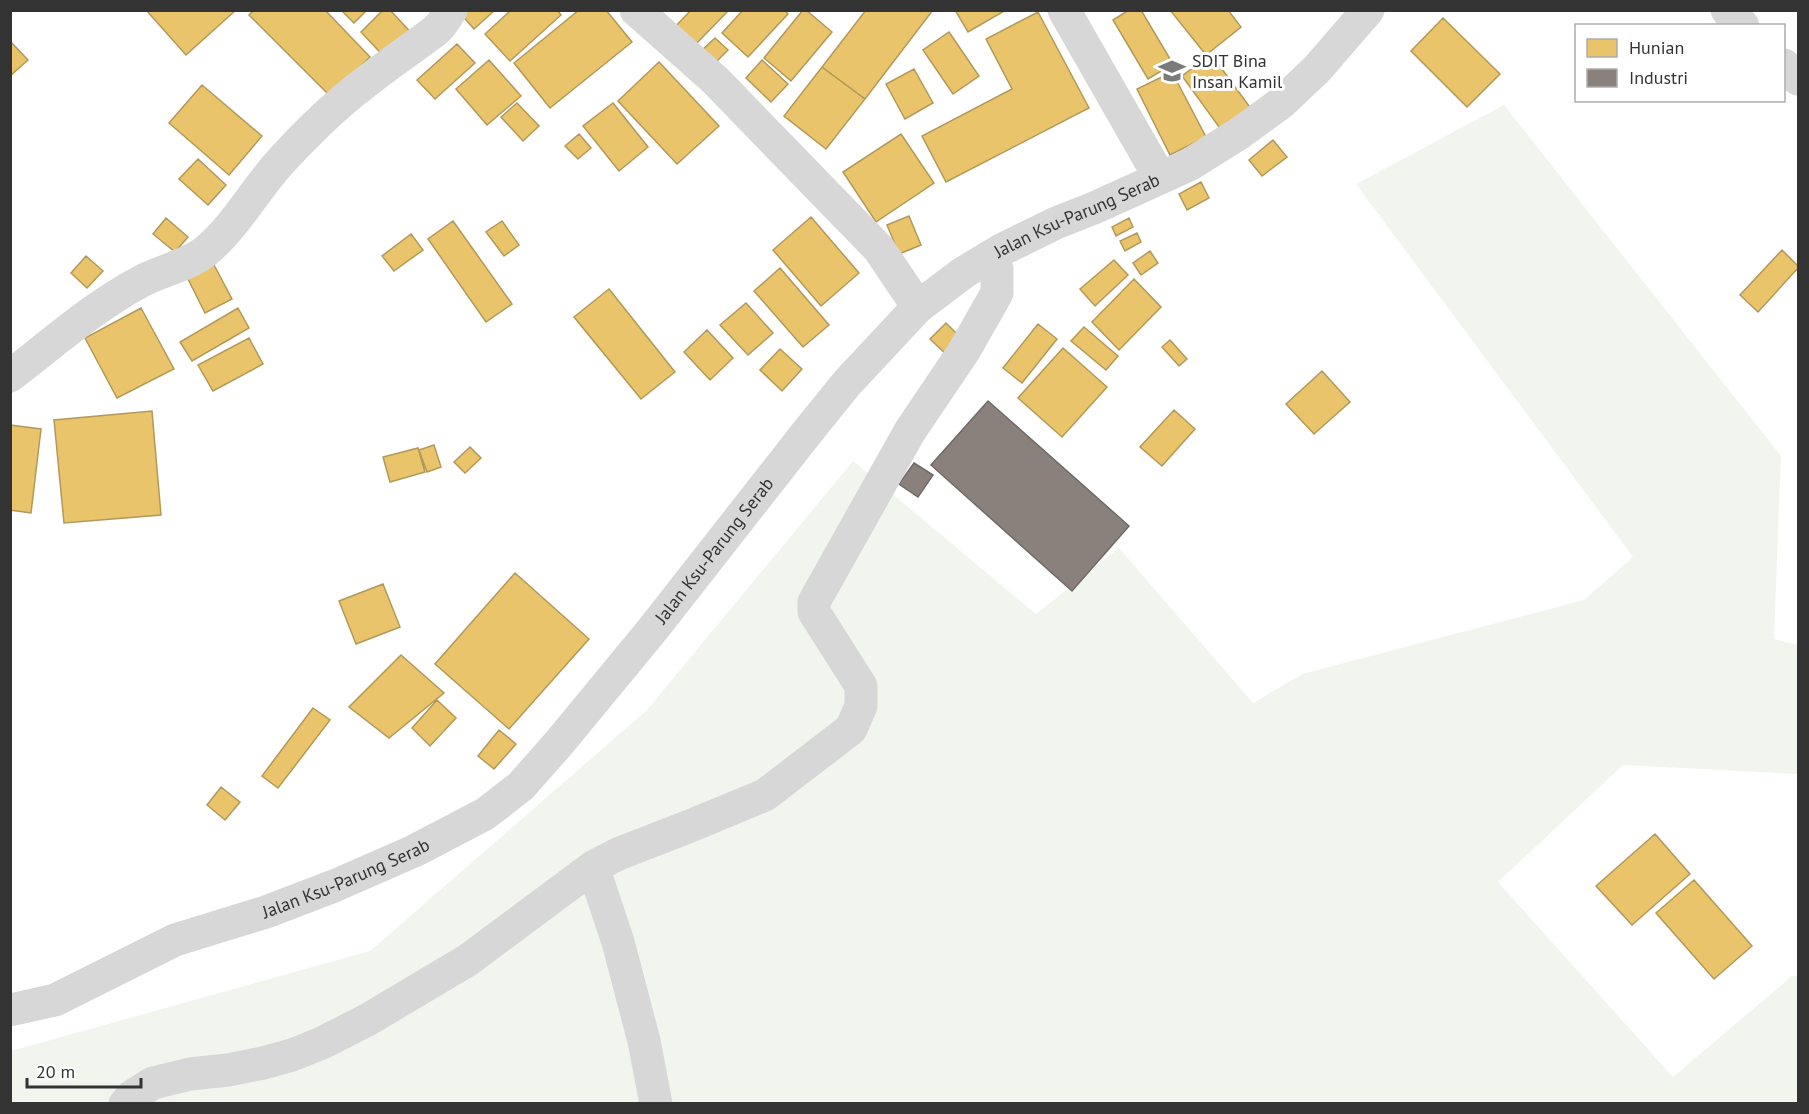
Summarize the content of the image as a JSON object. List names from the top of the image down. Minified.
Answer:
{"streets":{"street":["Jalan Ksu-Parung Serab"]},"places":{"school or university":["SDIT Bina Insan Kamil"]},"legend":["Hunian","Industri"],"scale_bar":"20 m"}
